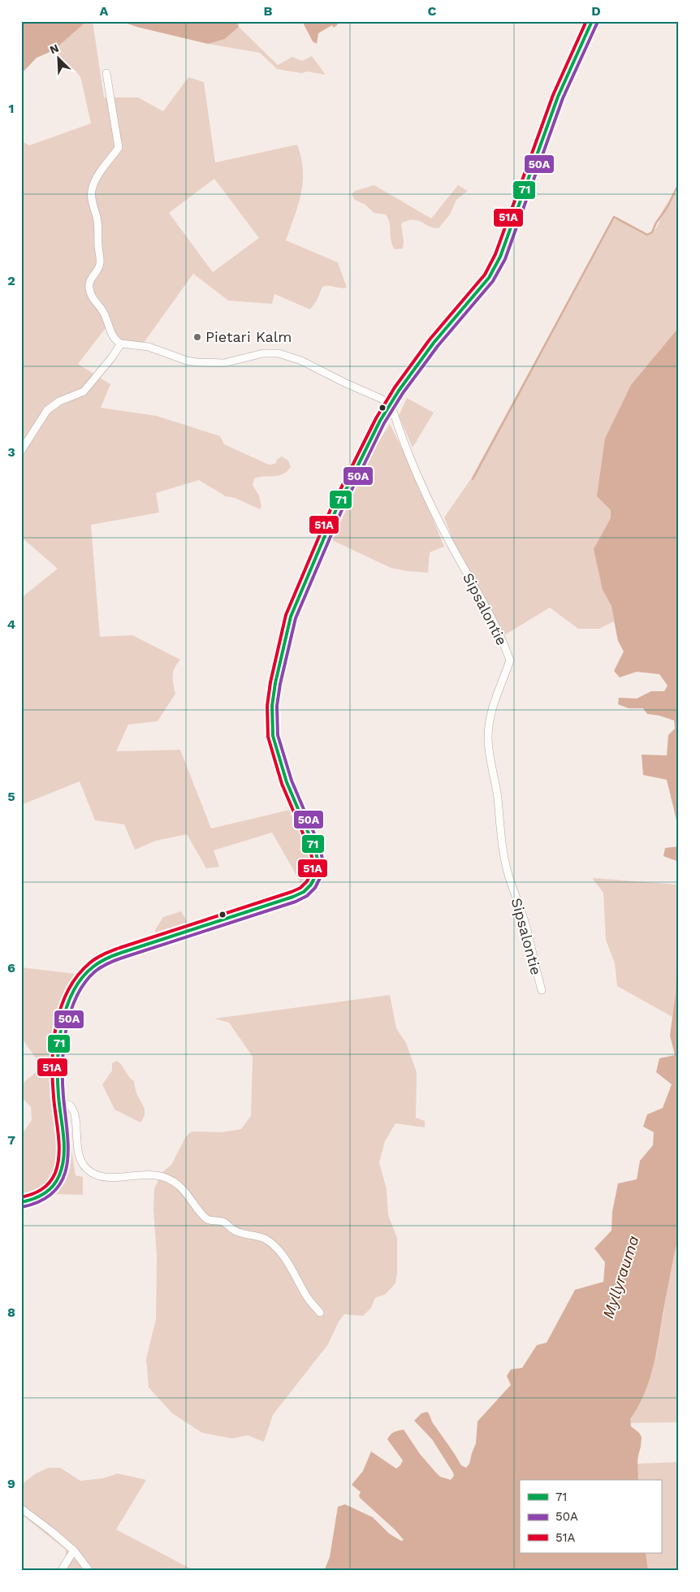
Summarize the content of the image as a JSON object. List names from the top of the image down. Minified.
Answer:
{"streets":{"street":["Sipsalontie"]},"water":["Myllyrauma"],"places":["Pietari Kalm"],"lines":["transit line 71","transit line 51A","transit line 50A"],"legend":["71","50A","51A"],"north":"top left","grid":{"columns":["A","B","C","D"],"rows":["1","2","3","4","5","6","7","8","9"]}}
